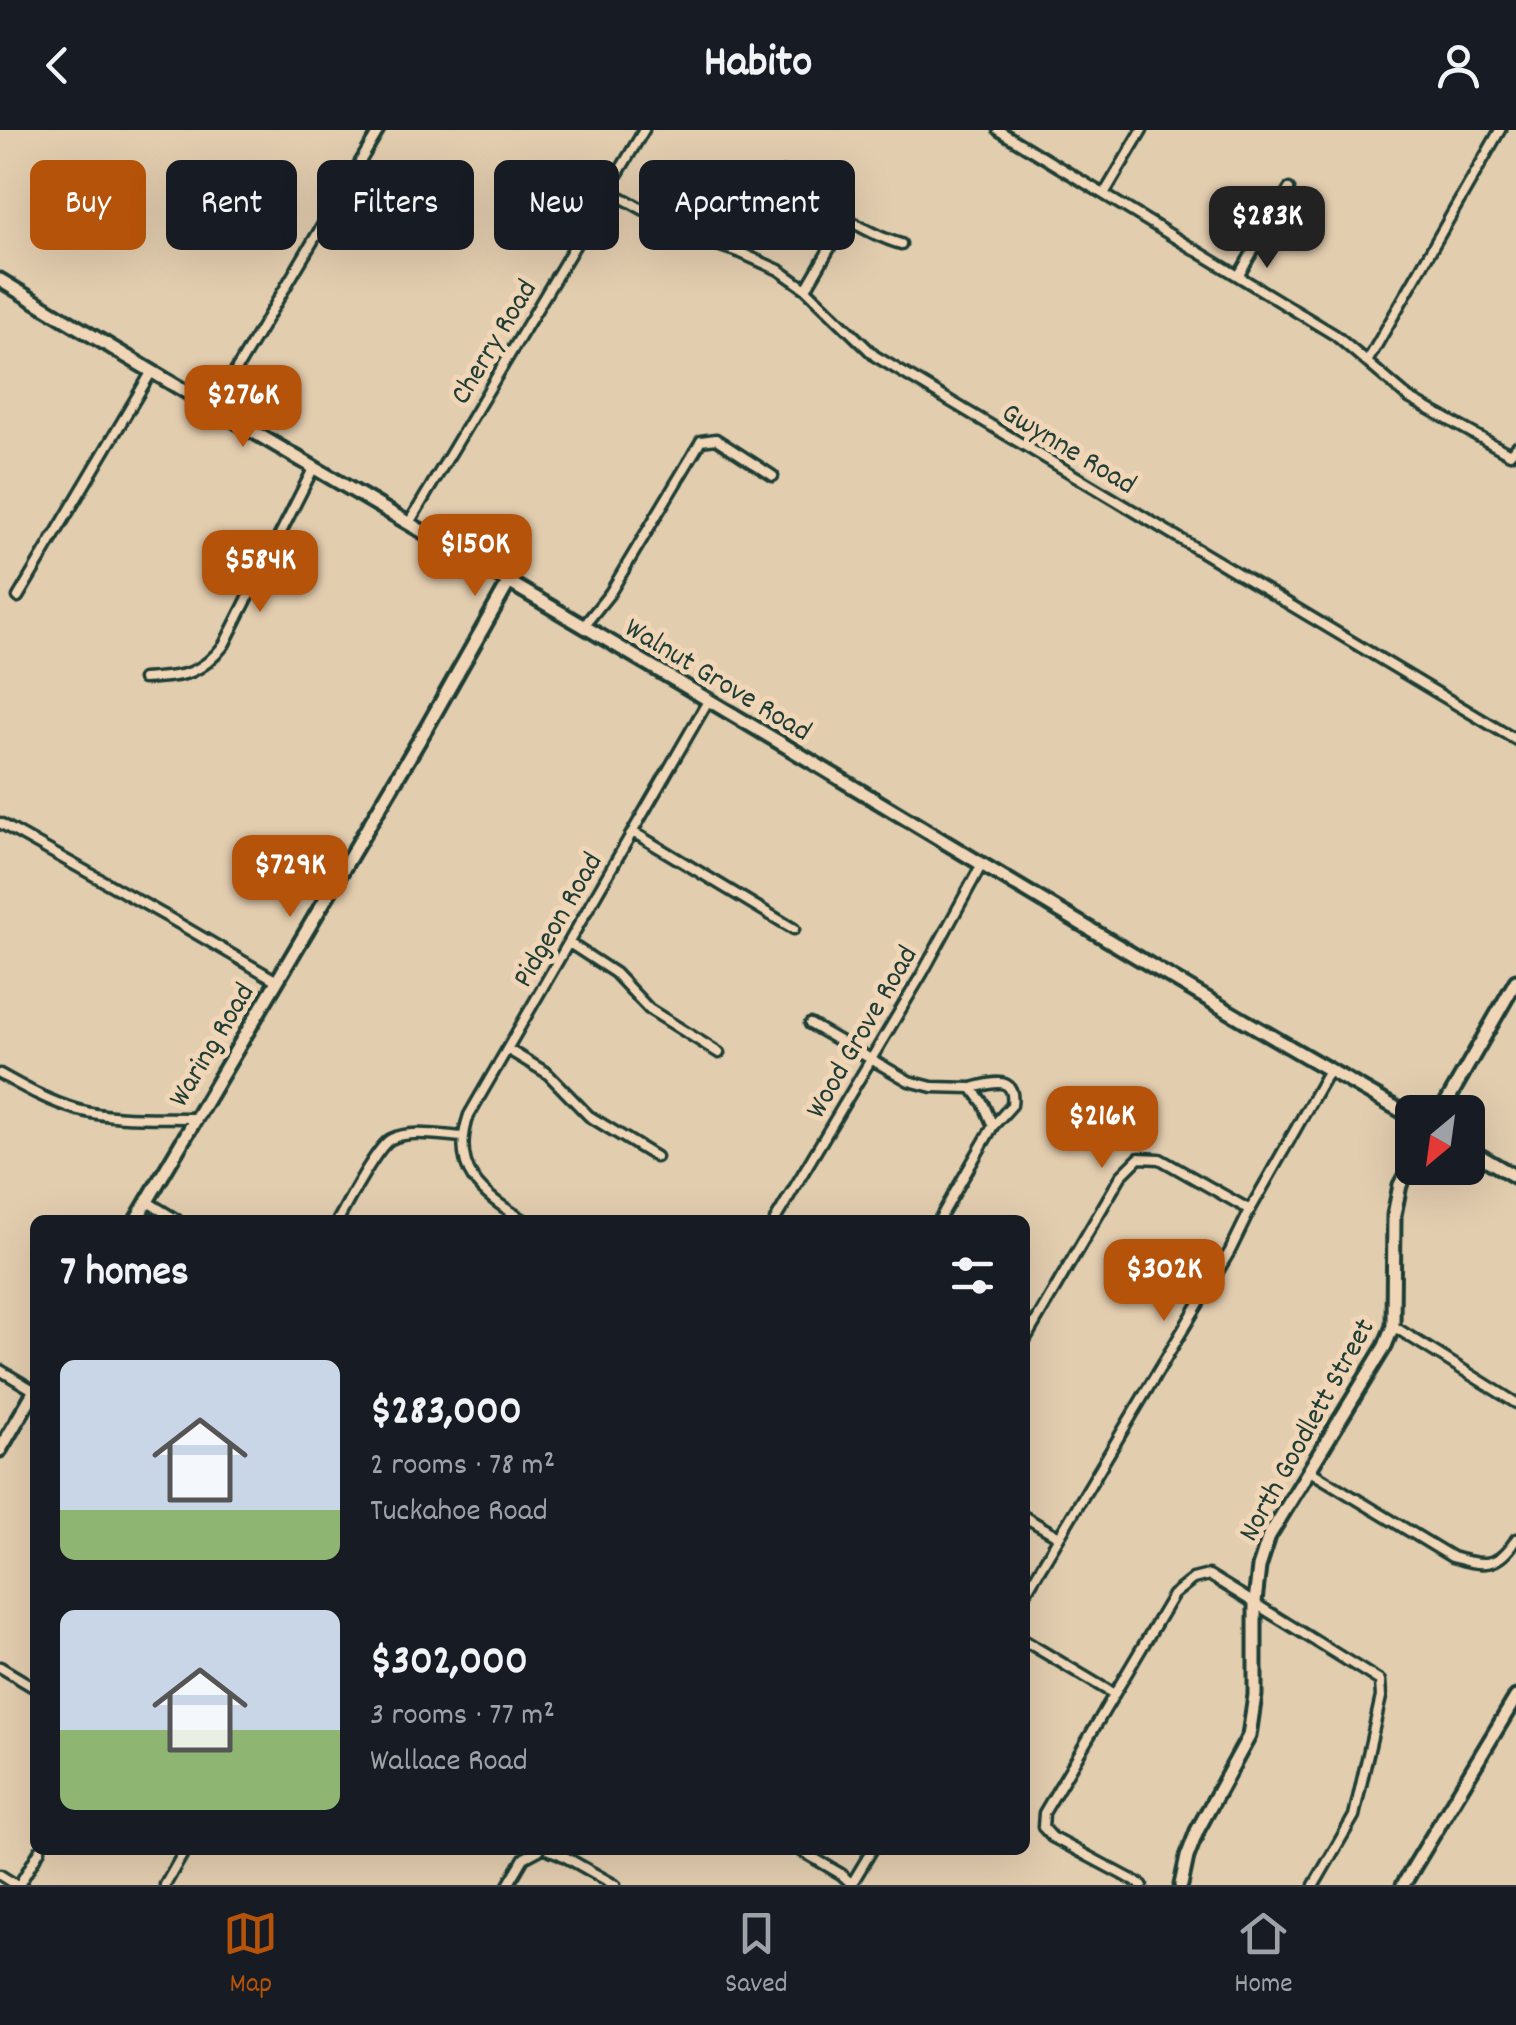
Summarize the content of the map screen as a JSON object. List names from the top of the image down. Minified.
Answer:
{"streets":{"main road":["Walnut Grove Road","Waring Road","North Goodlett Street"],"street":["Cherry Road","Gwynne Road","Pidgeon Road","Wood Grove Road"]},"crossings":[["Cherry Road","Walnut Grove Road"],["Walnut Grove Road","Pidgeon Road"],["Walnut Grove Road","Wood Grove Road"],["Walnut Grove Road","Waring Road"]],"north":"bottom left","page":{"header":"Habito","chip":["Buy","Rent","Filters","New","Apartment"],"price":["$283K","$276K","$150K","$584K","$729K","$216K","$302K"],"heading":"7 homes","list":[{"name":"$283,000","note":"2 rooms · 78 m² · Tuckahoe Road"},{"name":"$302,000","note":"3 rooms · 77 m² · Wallace Road"}],"tabs":["Map","Saved","Home"]}}
